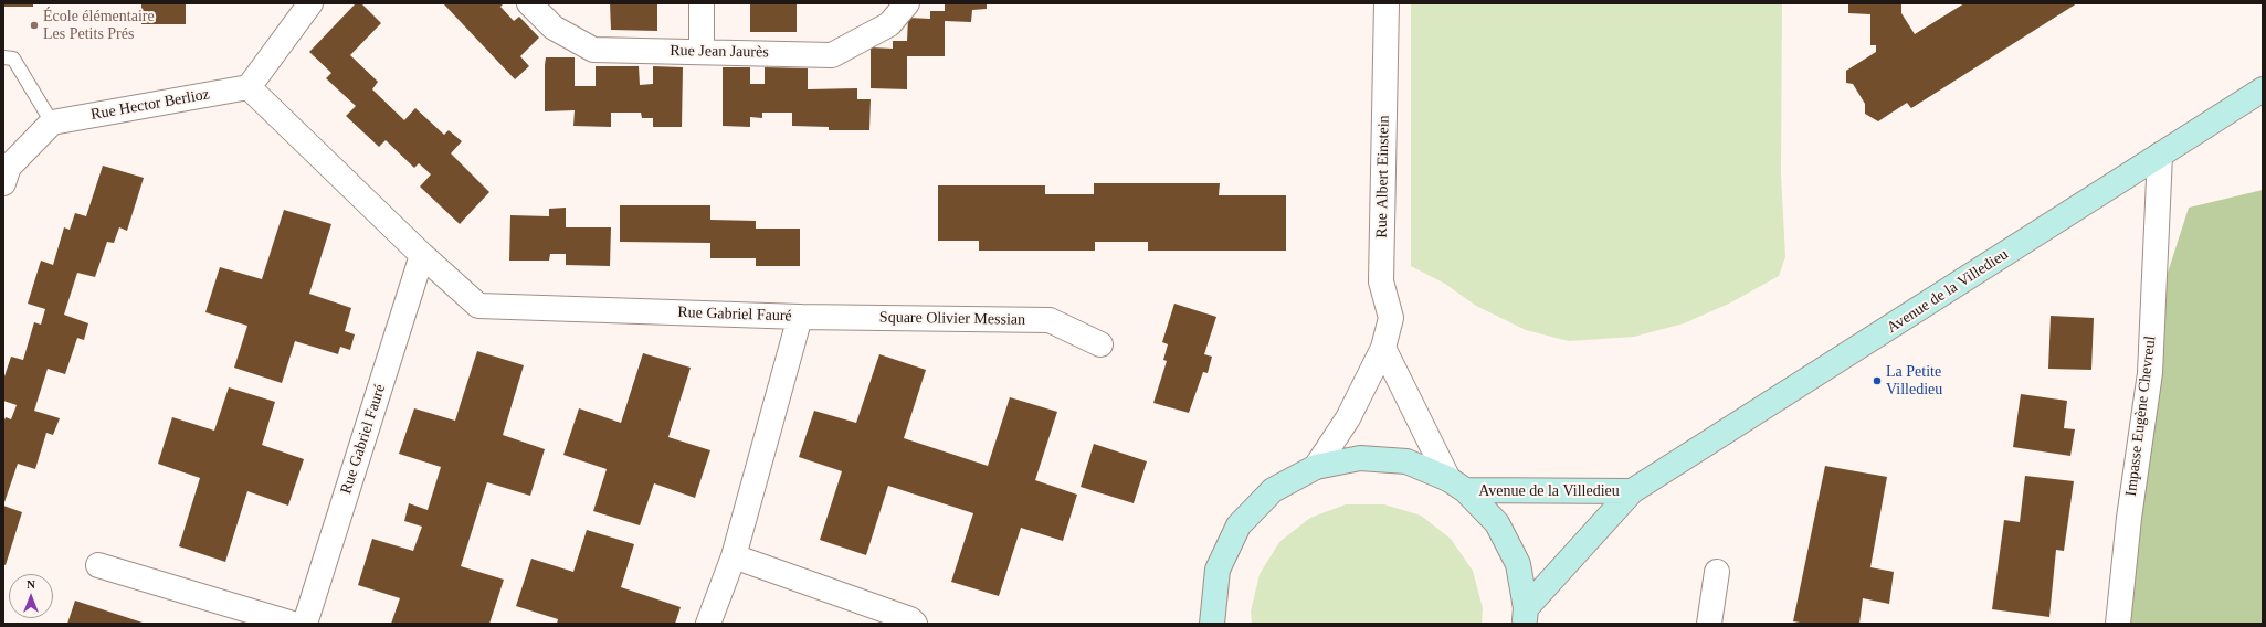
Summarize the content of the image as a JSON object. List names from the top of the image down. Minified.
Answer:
{"streets":{"street":["Rue Jean Jaurès","Rue Hector Berlioz","Rue Albert Einstein","Avenue de la Villedieu","Rue Gabriel Fauré","Square Olivier Messian","Impasse Eugène Chevreul"]},"crossings":[["Rue Hector Berlioz","Rue Gabriel Fauré"],["Avenue de la Villedieu","Impasse Eugène Chevreul"],["Rue Gabriel Fauré","Square Olivier Messian"]],"places":["École élémentaire Les Petits Prés","La Petite Villedieu"],"north":"top"}
